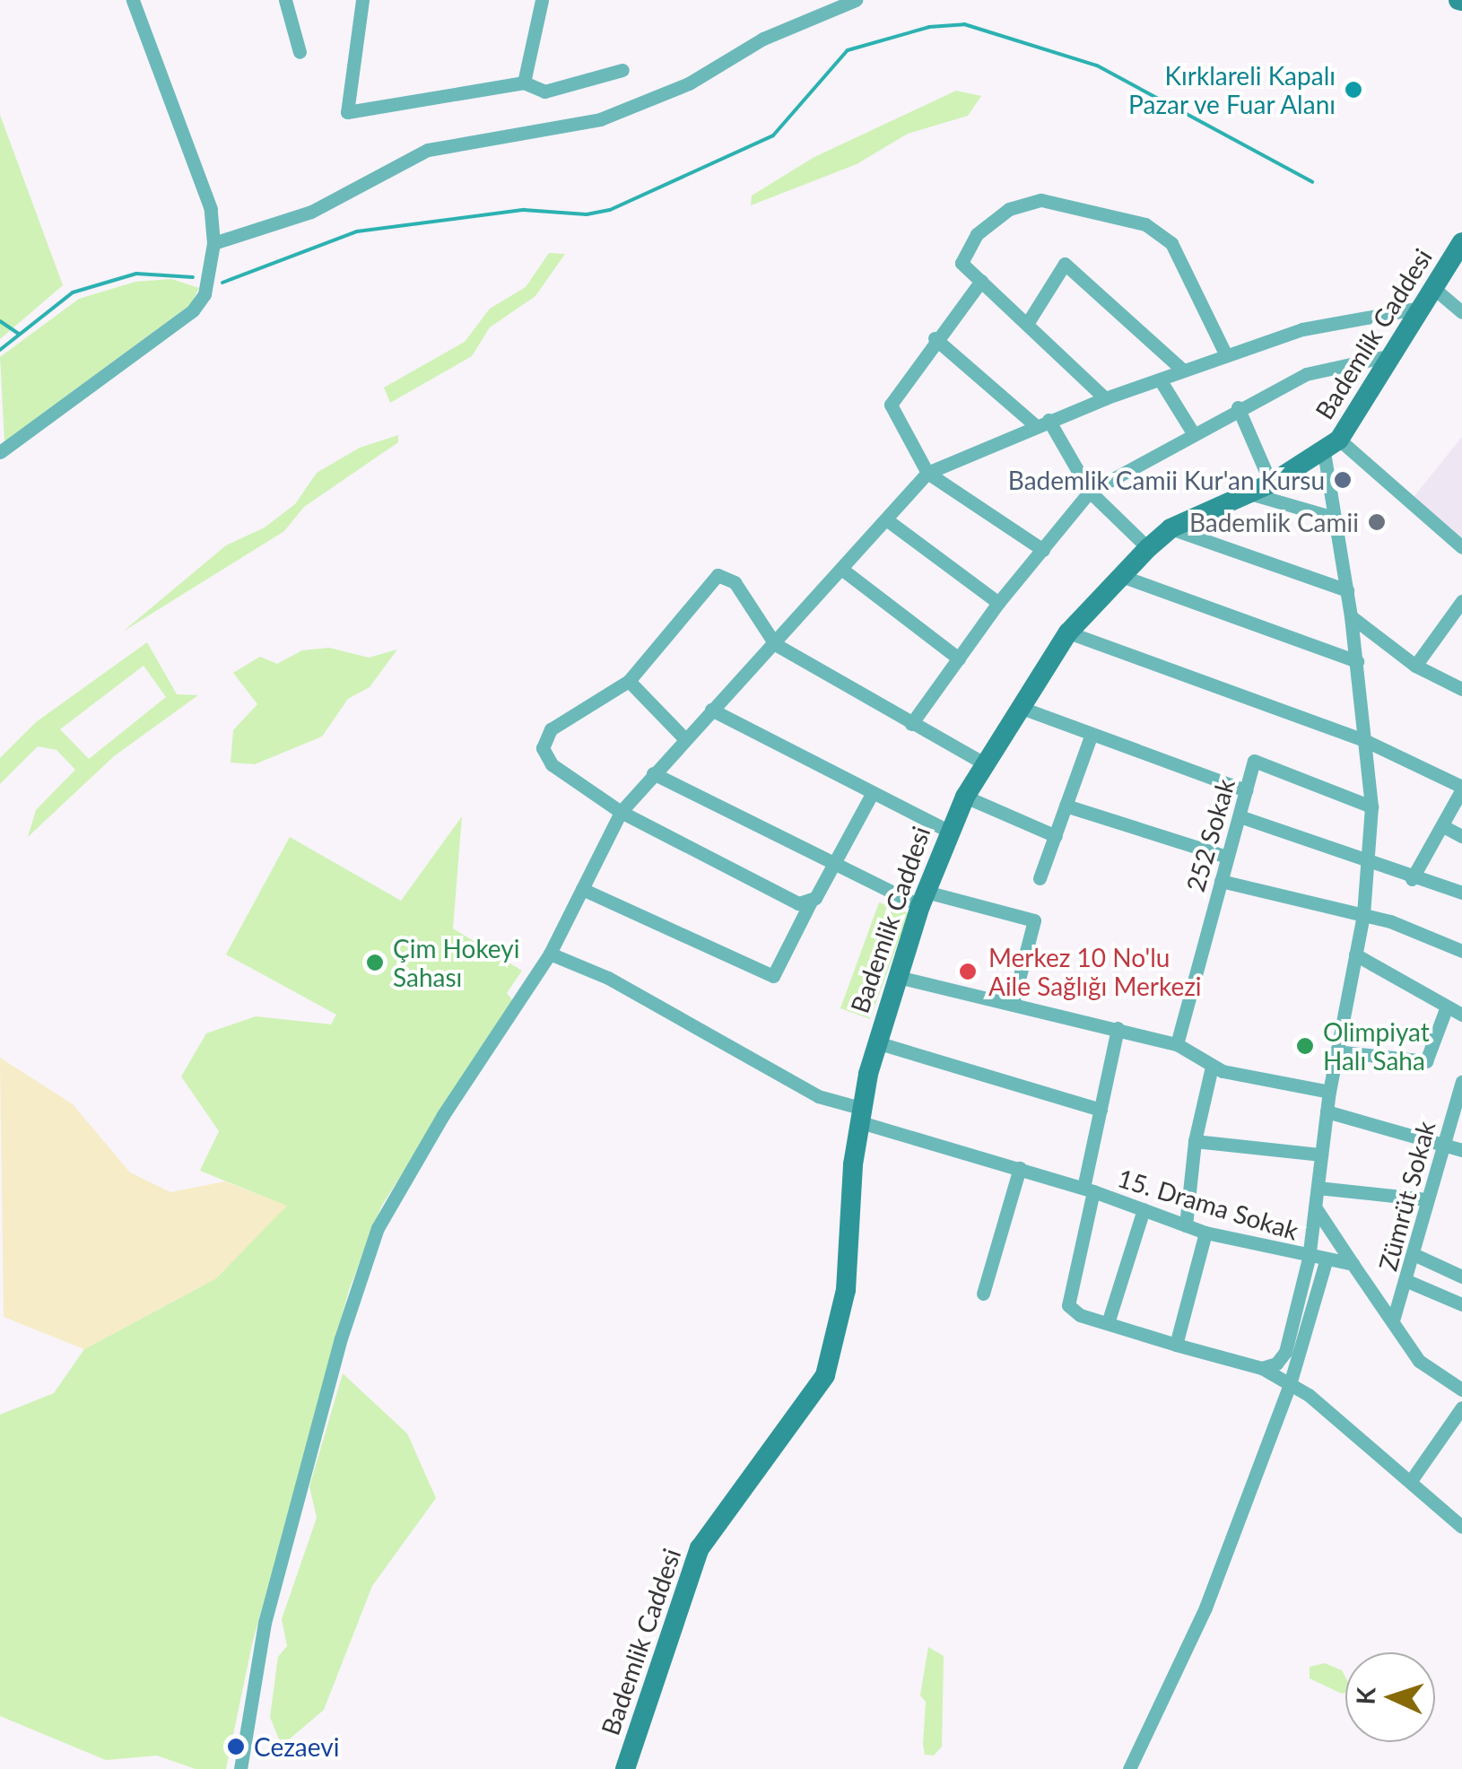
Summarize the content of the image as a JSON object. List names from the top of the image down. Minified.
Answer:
{"streets":{"street":["Bademlik Caddesi","252 Sokak","Zümrüt Sokak","15. Drama Sokak"]},"crossings":[["Bademlik Caddesi","15. Drama Sokak"]],"places":["Kırklareli Kapalı Pazar ve Fuar Alanı","Bademlik Camii Kur'an Kursu","Bademlik Camii","Çim Hokeyi Sahası","Merkez 10 No'lu Aile Sağlığı Merkezi","Olimpiyat Halı Saha","Cezaevi"],"north":"left"}
